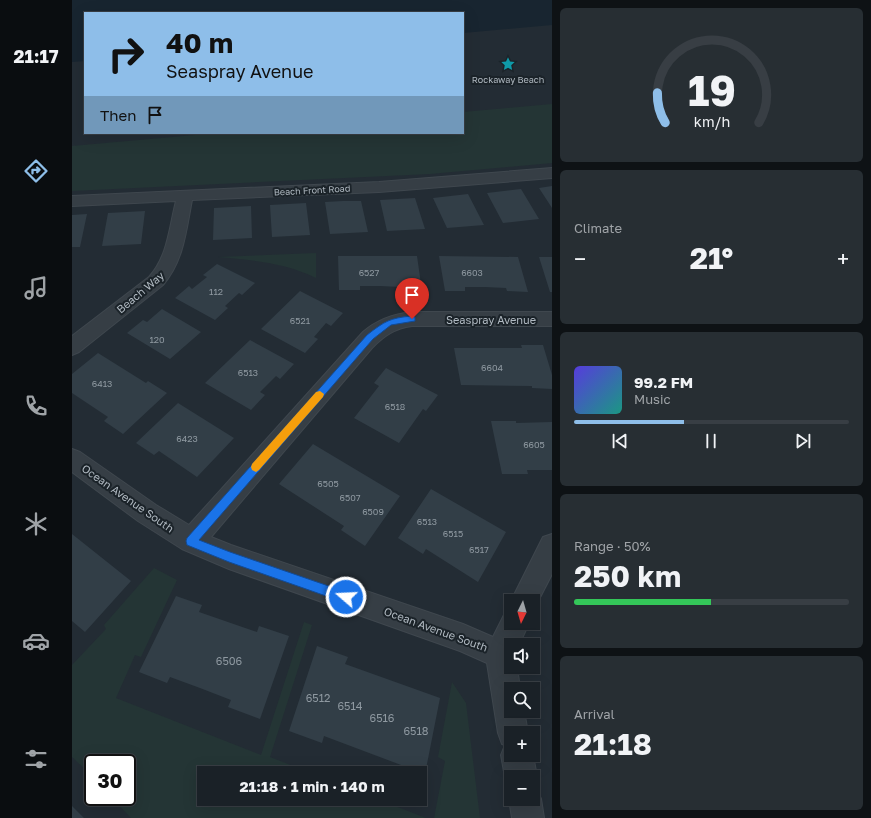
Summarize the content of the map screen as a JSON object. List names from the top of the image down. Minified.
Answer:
{"streets":{"street":["Beach Front Road","Beach Way","Seaspray Avenue","Ocean Avenue South"]},"crossings":[["Beach Front Road","Beach Way"],["Seaspray Avenue","Ocean Avenue South"]],"places":{"place":["Rockaway Beach"]},"house_numbers":["6527","6603","112","6521","120","6604","6513","6413","6518","6423","6605","6505","6507","6509","6513","6515","6517","6506","6512","6514","6516","6518"],"north":"bottom","page":{"tabs":"21:17","turn":["40 m","Seaspray Avenue"],"then":"Then","tile":["Climate",["Range · 50%","250 km"],["Arrival","21:18"]],"heat":["−","21°","+"],"song":["99.2 FM","Music"],"map_buttons":["+","−"],"limit":"30","trip":"21:18 · 1 min · 140 m","gauge":["19","km/h"]}}
